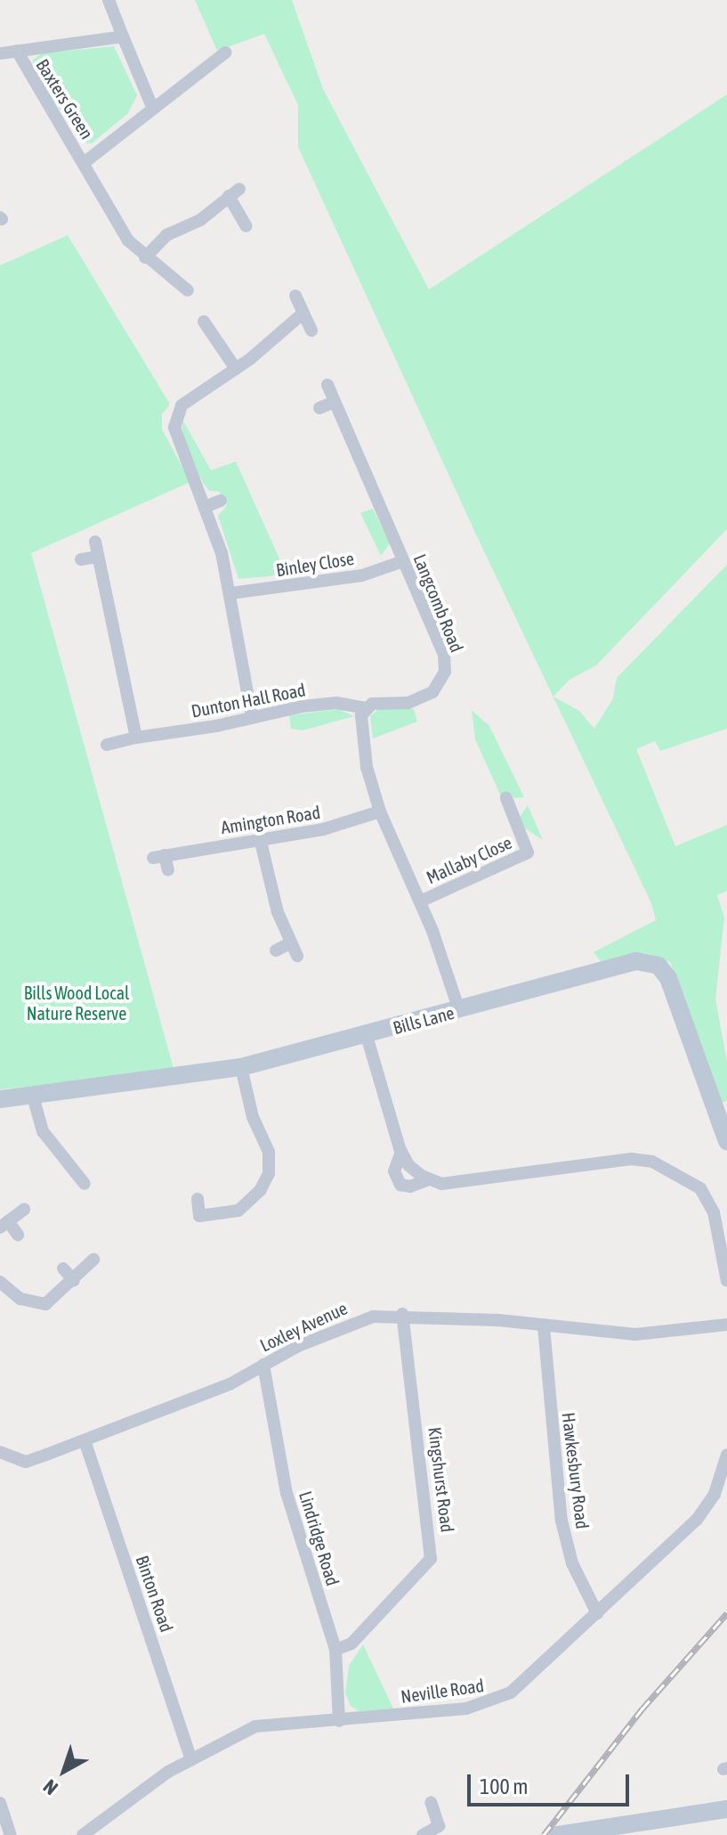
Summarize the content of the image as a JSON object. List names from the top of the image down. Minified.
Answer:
{"streets":{"street":["Baxters Green","Binley Close","Langcomb Road","Dunton Hall Road","Amington Road","Mallaby Close","Bills Lane","Loxley Avenue","Hawkesbury Road","Kingshurst Road","Lindridge Road","Binton Road","Neville Road"]},"crossings":[["Binley Close","Langcomb Road"],["Langcomb Road","Dunton Hall Road"],["Loxley Avenue","Hawkesbury Road"],["Loxley Avenue","Kingshurst Road"],["Loxley Avenue","Lindridge Road"],["Loxley Avenue","Binton Road"],["Hawkesbury Road","Neville Road"],["Kingshurst Road","Lindridge Road"],["Lindridge Road","Neville Road"],["Binton Road","Neville Road"]],"parks":["Bills Wood Local Nature Reserve"],"scale_bar":"100 m","north":"bottom left"}
